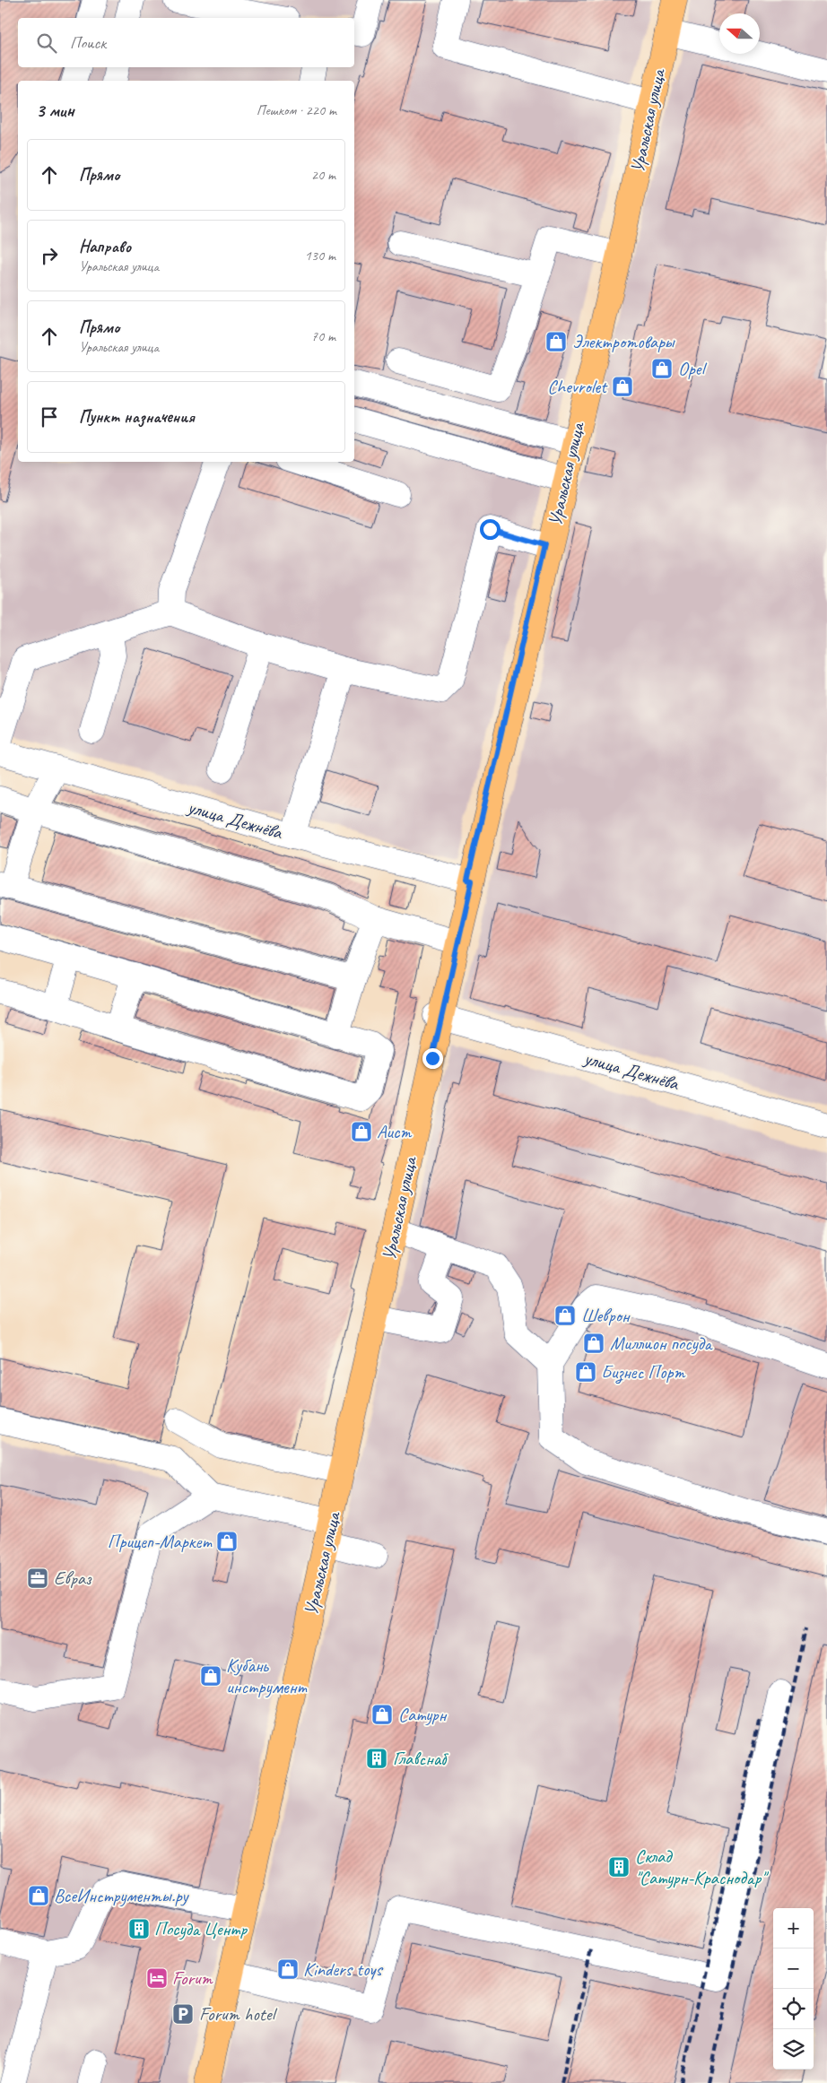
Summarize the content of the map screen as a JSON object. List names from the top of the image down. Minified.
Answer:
{"streets":{"main road":["Уральская улица"],"street":["улица Дежнёва"]},"crossings":[["Уральская улица","улица Дежнёва"]],"places":{"shop":["Электротовары","Opel","Chevrolet","Аист","Шеврон","Миллион посуда","Бизнес Порт","Прицеп-Маркет","Кубань инструмент","Сатурн","ВсеИнструменты.ру","Kinders toys"],"office":["Евраз"],"building":["Главснаб","Склад \"Сатурн-Краснодар\"","Посуда Центр"],"hotel":["Forum"],"parking":["Forum hotel"]},"north":"left","page":{"search":"Поиск","heading":["3 мин","Пешком · 220 m"],"list":[["Прямо","20 m"],["Направо","Уральская улица","130 m"],["Прямо","Уральская улица","70 m"],"Пункт назначения"],"map_buttons":["+","−"]}}
